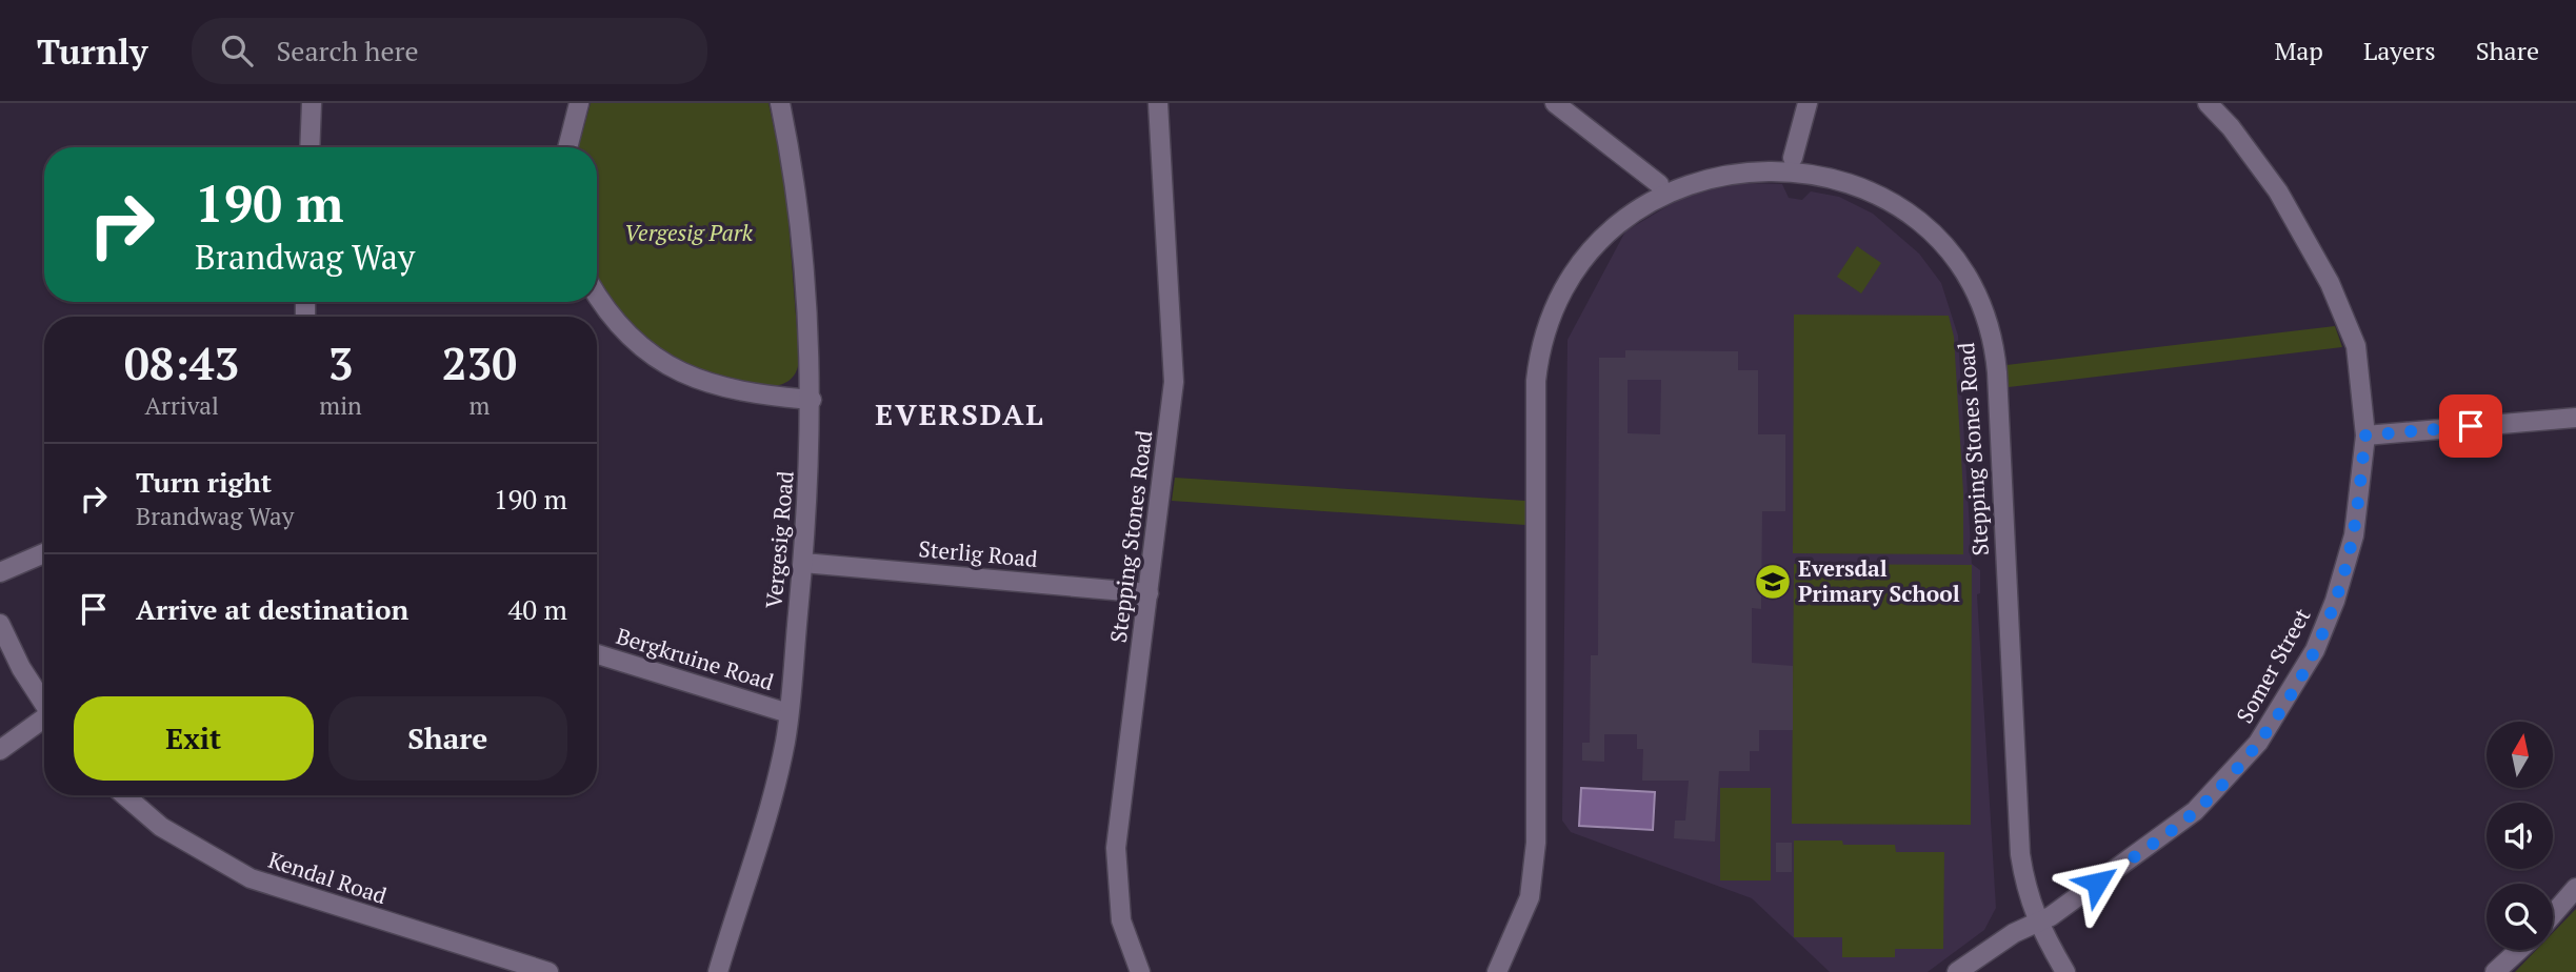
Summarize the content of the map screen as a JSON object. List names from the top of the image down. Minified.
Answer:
{"streets":{"street":["Stepping Stones Road","Vergesig Road","Sterlig Road","Bergkruine Road","Somer Street","Kendal Road"]},"crossings":[["Stepping Stones Road","Sterlig Road"],["Stepping Stones Road","Somer Street"],["Vergesig Road","Sterlig Road"],["Vergesig Road","Bergkruine Road"]],"districts":["EVERSDAL"],"parks":["Vergesig Park"],"places":{"school or university":["Eversdal Primary School"]},"north":"top","page":{"header":"Turnly","search":"Search here","nav":["Map","Layers","Share"],"turn":["190 m","Brandwag Way"],"eta":["08:43","Arrival","3","min","230","m"],"list":[{"name":"Turn right","note":"Brandwag Way","value":"190 m"},{"name":"Arrive at destination","value":"40 m"}],"buttons":["Exit","Share"]}}
